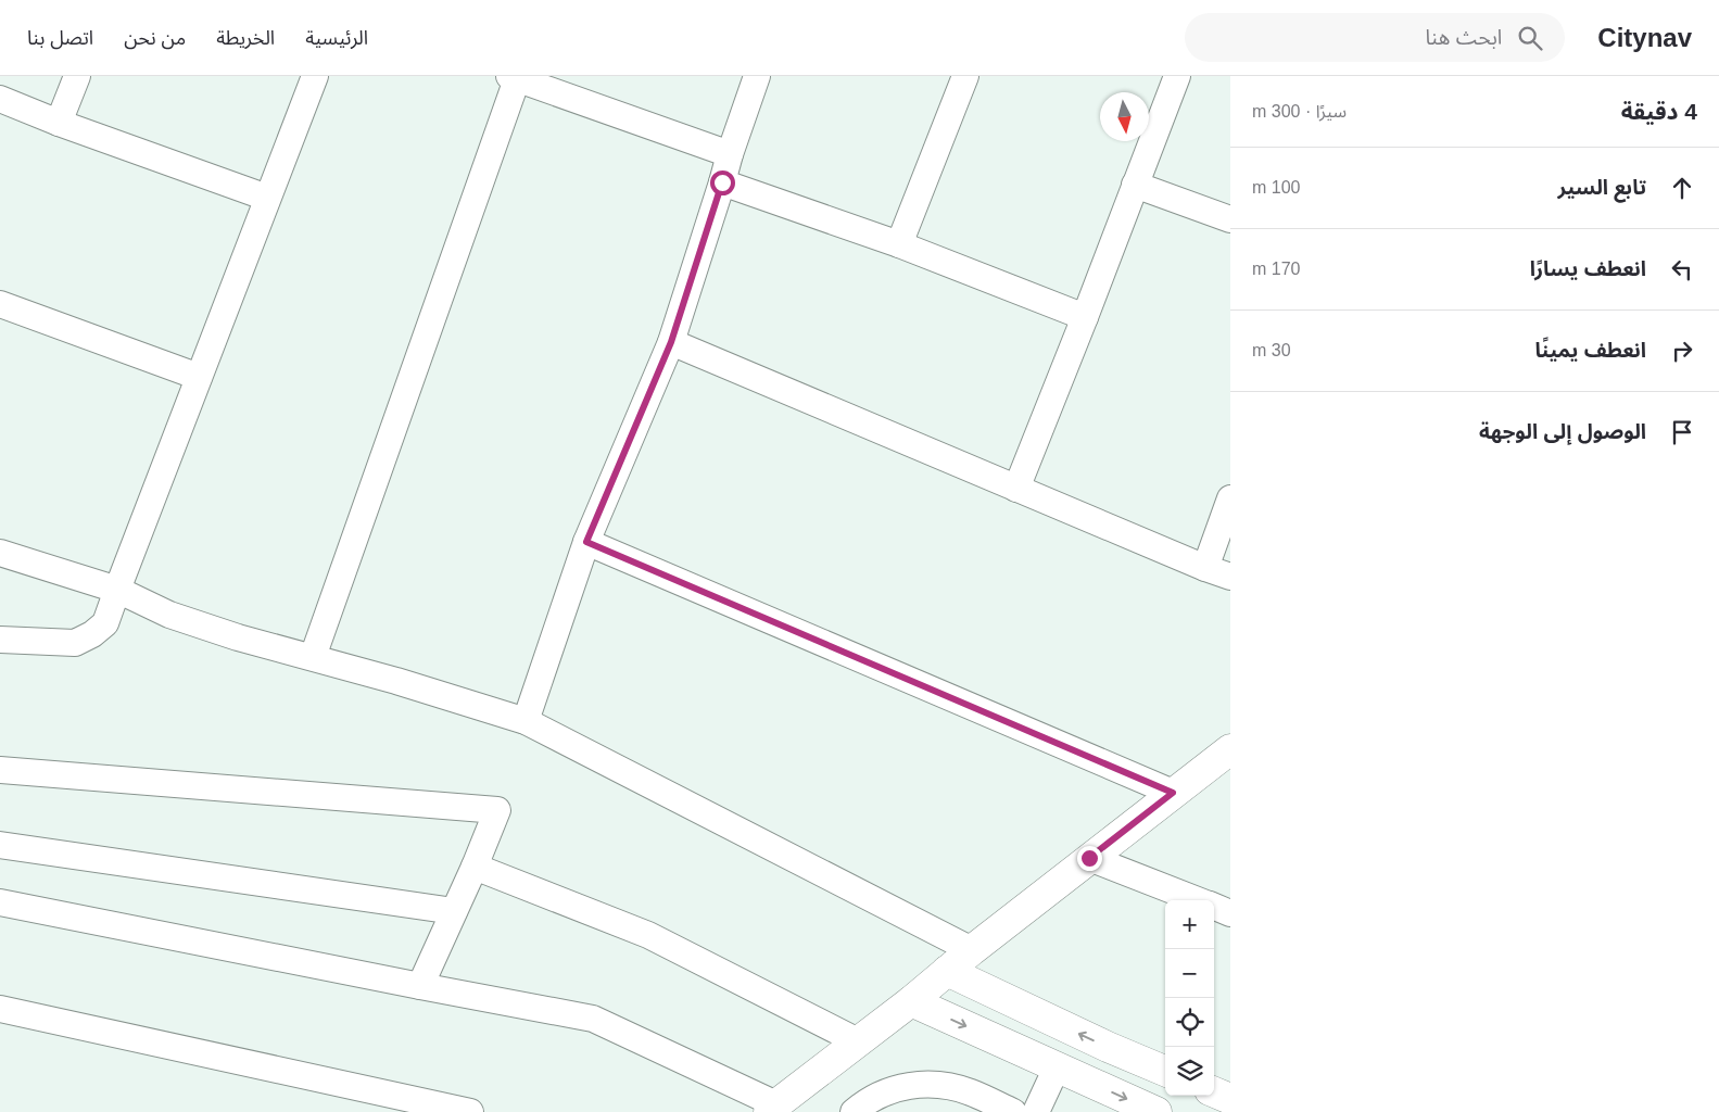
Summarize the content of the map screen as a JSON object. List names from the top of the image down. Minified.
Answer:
{"north":"bottom","page":{"header":"Citynav","search":"ابحث هنا","nav":["الرئيسية","الخريطة","من نحن","اتصل بنا"],"heading":["4 دقيقة","سيرًا · 300 m"],"list":[["تابع السير","100 m"],["انعطف يسارًا","170 m"],["انعطف يمينًا","30 m"],"الوصول إلى الوجهة"],"map_buttons":["+","−"]}}
